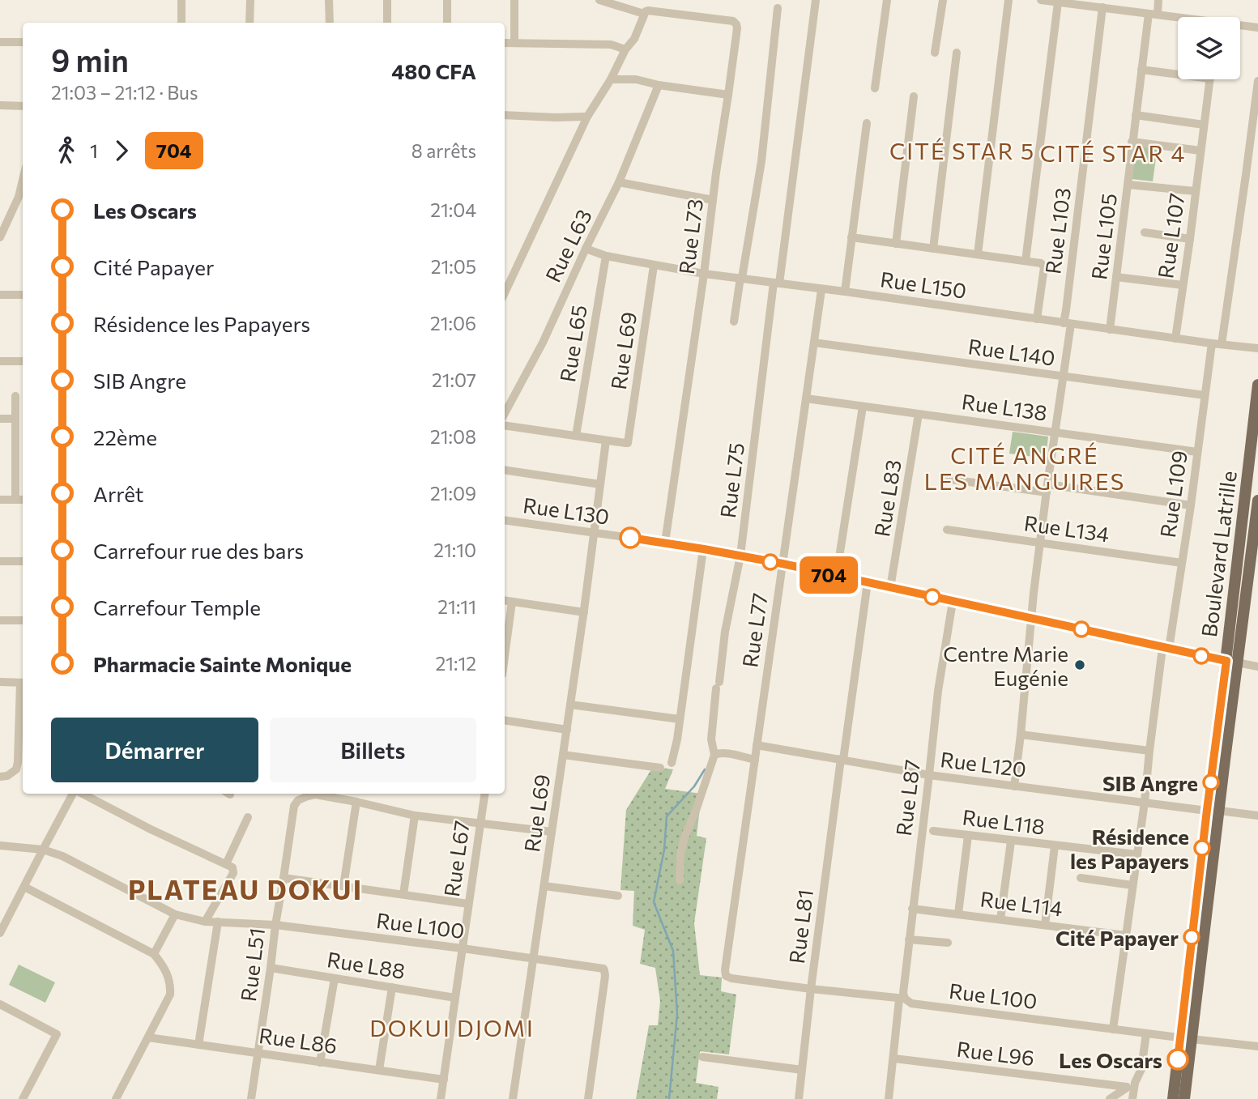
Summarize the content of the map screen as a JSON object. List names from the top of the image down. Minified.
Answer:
{"streets":{"main road":["Boulevard Latrille"],"street":["Rue L103","Rue L107","Rue L73","Rue L105","Rue L63","Rue L150","Rue L65","Rue L69","Rue L140","Rue L138","Rue L75","Rue L109","Rue L83","Rue L130","Rue L134","Rue L77","Rue L120","Rue L87","Rue L118","Rue L67","Rue L114","Rue L100","Rue L81","Rue L51","Rue L88","Rue L86","Rue L96"]},"crossings":[["Rue L103","Rue L150"],["Rue L103","Rue L140"],["Rue L103","Rue L138"],["Rue L103","Rue L130"],["Rue L103","Rue L134"],["Rue L103","Rue L120"],["Rue L107","Rue L150"],["Rue L73","Rue L150"],["Rue L73","Rue L130"],["Rue L105","Rue L150"],["Rue L63","Rue L150"],["Rue L150","Rue L65"],["Rue L150","Rue L69"],["Rue L150","Rue L75"],["Rue L150","Rue L109"],["Rue L150","Rue L77"],["Rue L69","Rue L130"],["Rue L69","Rue L100"],["Rue L140","Rue L109"],["Rue L140","Rue L77"],["Rue L138","Rue L109"],["Rue L138","Rue L83"],["Rue L138","Rue L77"],["Rue L75","Rue L130"],["Rue L109","Rue L130"],["Rue L109","Rue L134"],["Rue L109","Rue L120"],["Rue L109","Rue L118"],["Rue L109","Rue L114"],["Rue L109","Rue L100"],["Rue L83","Rue L130"],["Rue L130","Boulevard Latrille"],["Rue L130","Rue L77"],["Rue L130","Rue L87"],["Rue L130","Rue L81"],["Boulevard Latrille","Rue L120"],["Boulevard Latrille","Rue L100"],["Rue L77","Rue L120"],["Rue L77","Rue L100"],["Rue L120","Rue L87"],["Rue L120","Rue L81"],["Rue L87","Rue L114"],["Rue L87","Rue L100"],["Rue L87","Rue L96"],["Rue L67","Rue L100"],["Rue L67","Rue L88"],["Rue L67","Rue L86"],["Rue L100","Rue L81"],["Rue L100","Rue L51"],["Rue L51","Rue L88"],["Rue L51","Rue L86"]],"districts":["CITÉ STAR 5","CITÉ STAR 4","CITÉ ANGRÉ LES MANGUIRES","PLATEAU DOKUI","DOKUI DJOMI"],"places":["Centre Marie Eugénie","SIB Angre","Résidence les Papayers","Cité Papayer","Les Oscars"],"lines":["bus line 704"],"page":{"on_map":"704","heading":["9 min","21:03 – 21:12 · Bus","480 CFA"],"legs":["1","704","8 arrêts"],"list":[{"name":"Les Oscars","value":"21:04"},{"name":"Cité Papayer","value":"21:05"},{"name":"Résidence les Papayers","value":"21:06"},{"name":"SIB Angre","value":"21:07"},{"name":"22ème","value":"21:08"},{"name":"Arrêt","value":"21:09"},{"name":"Carrefour rue des bars","value":"21:10"},{"name":"Carrefour Temple","value":"21:11"},{"name":"Pharmacie Sainte Monique","value":"21:12"}],"buttons":["Démarrer","Billets"]}}
